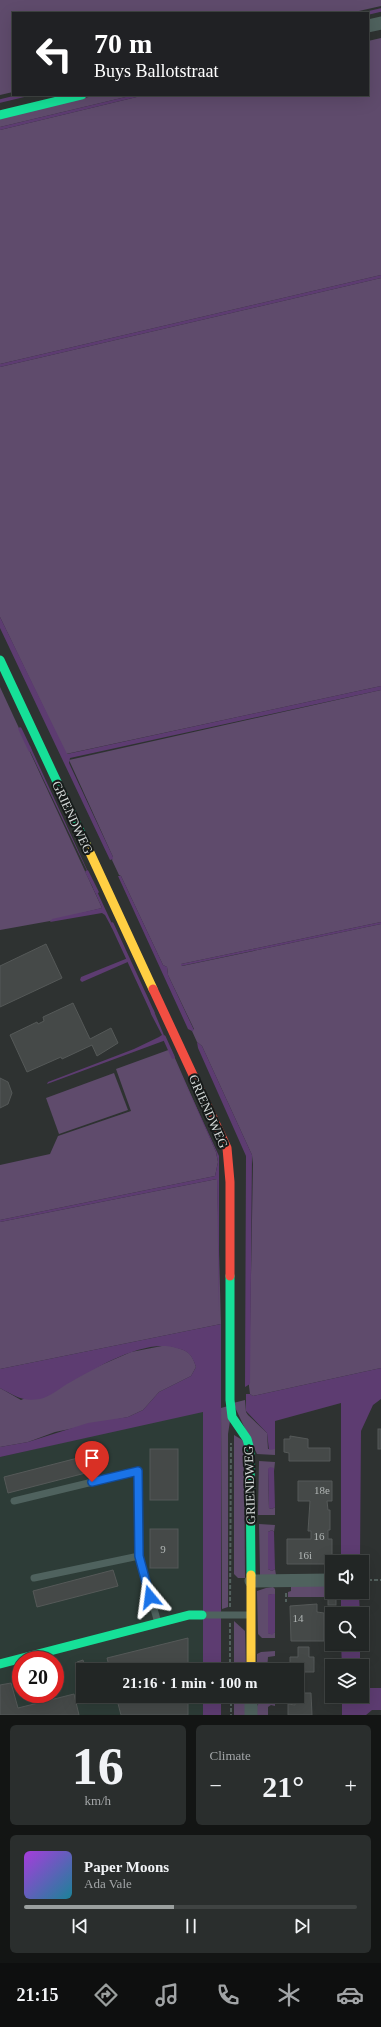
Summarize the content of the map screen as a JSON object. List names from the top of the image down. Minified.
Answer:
{"streets":{"street":["GRIENDWEG"]},"house_numbers":["18e","16","9","16i","14"],"page":{"turn":["70 m","Buys Ballotstraat"],"limit":"20","trip":"21:16 · 1 min · 100 m","tile":[["16","km/h"],"Climate"],"heat":["−","21°","+"],"song":["Paper Moons","Ada Vale"],"tabs":"21:15"}}
